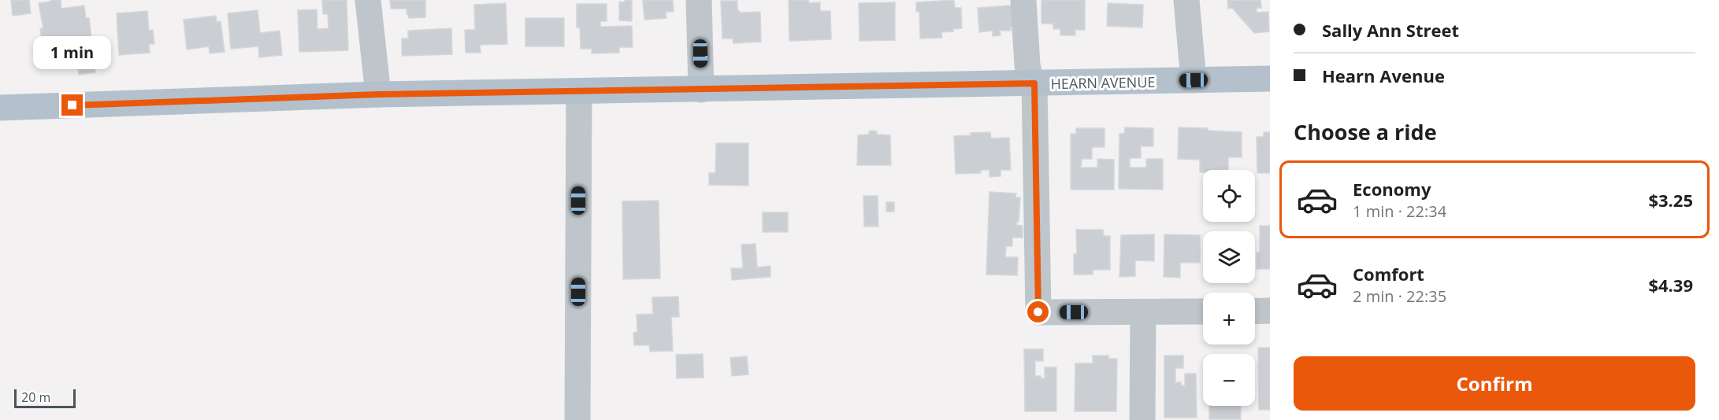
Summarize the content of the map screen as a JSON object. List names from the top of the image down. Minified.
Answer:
{"streets":{"main road":["HEARN AVENUE"]},"scale_bar":"20 m","page":{"banner":["Sally Ann Street","Hearn Avenue"],"bubble":"1 min","heading":"Choose a ride","list":[{"name":"Economy","note":"1 min · 22:34","value":"$3.25"},{"name":"Comfort","note":"2 min · 22:35","value":"$4.39"}],"map_buttons":["+","−"],"buttons":"Confirm","scale":"20 m"}}
